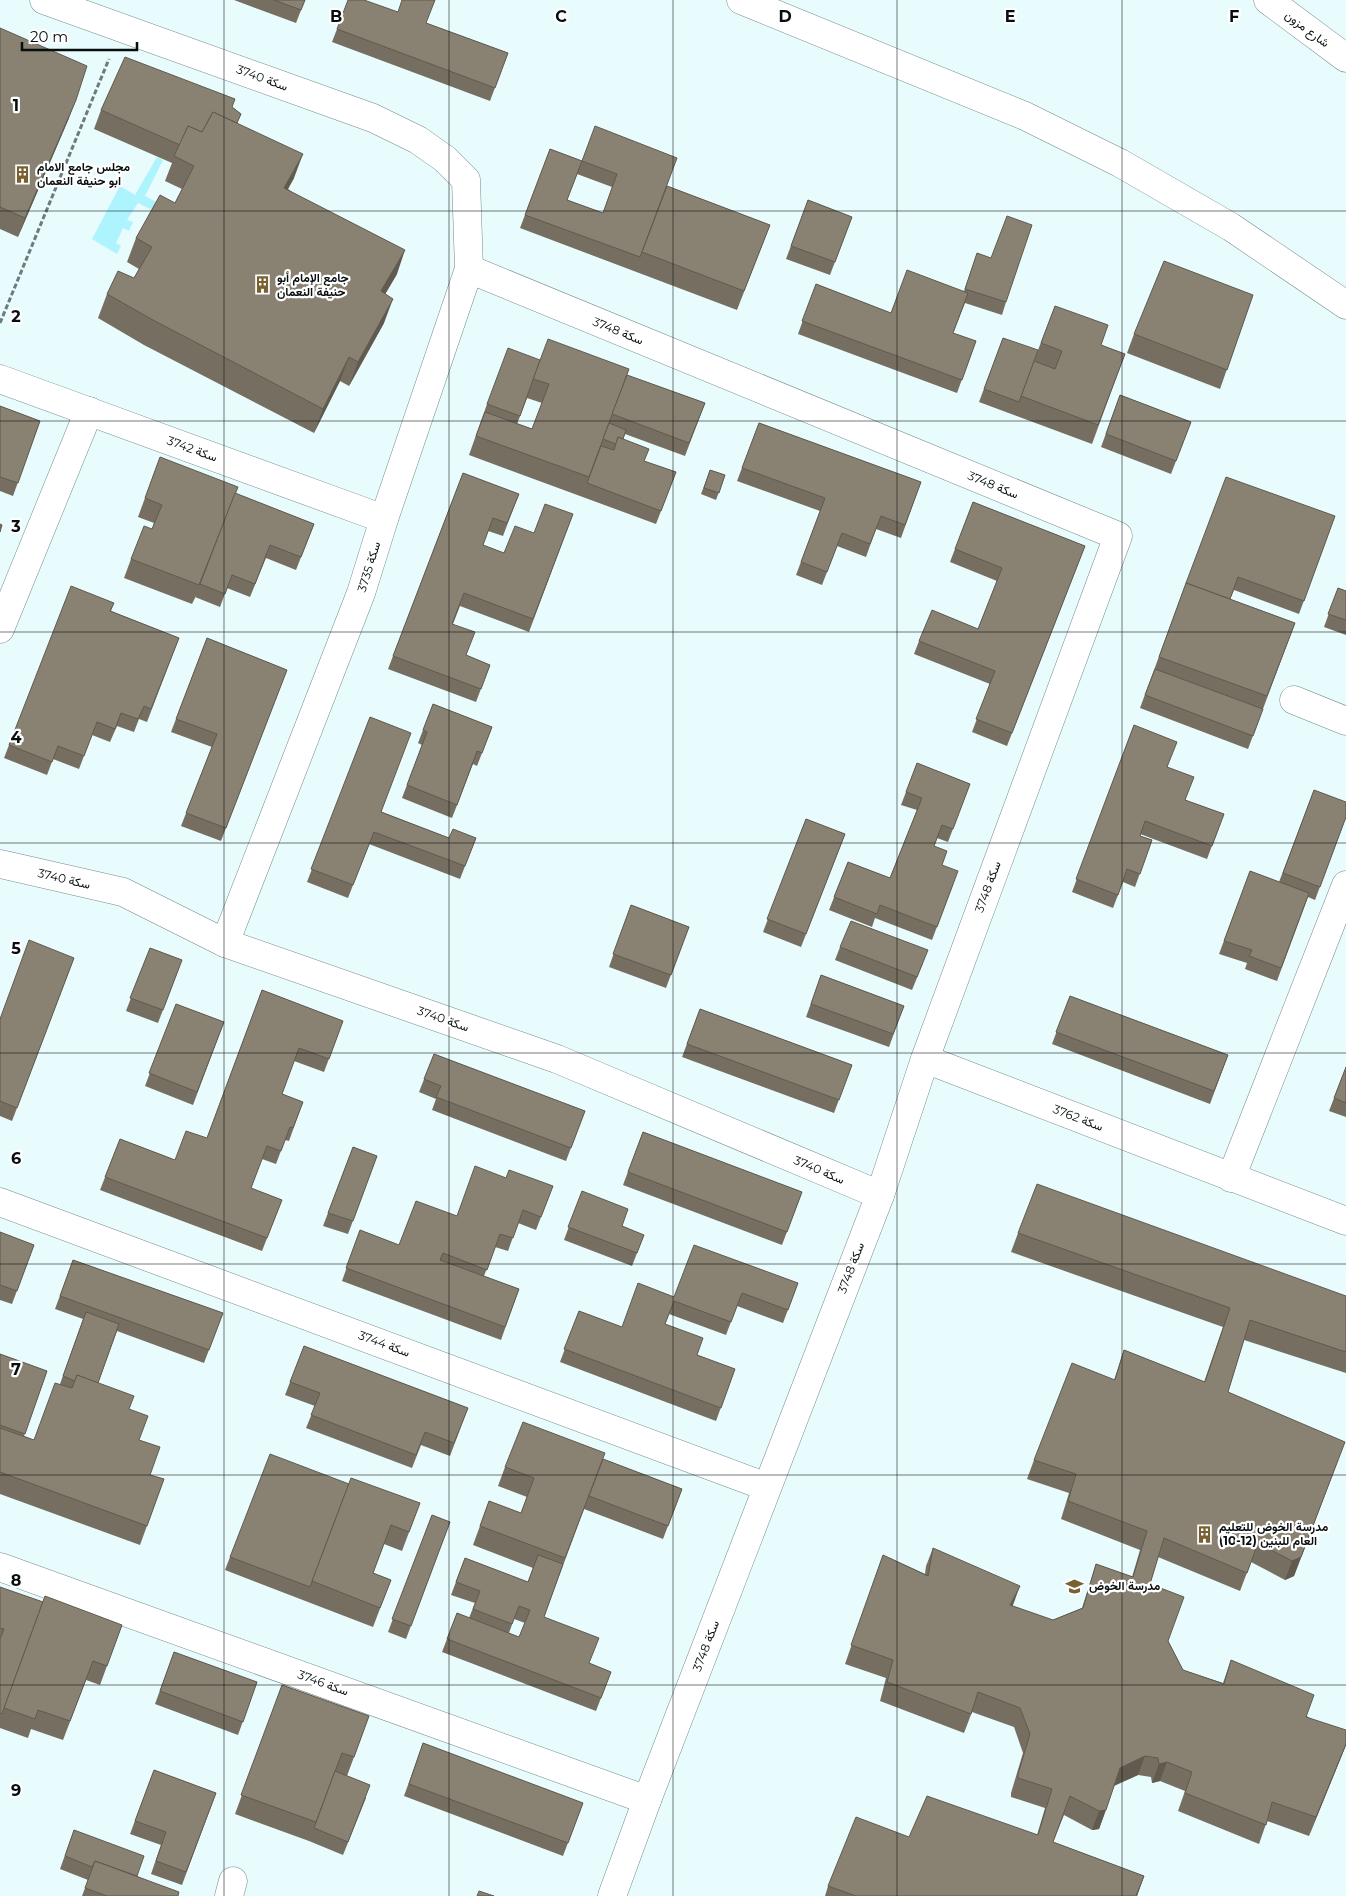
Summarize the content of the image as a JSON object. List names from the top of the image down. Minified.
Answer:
{"streets":{"street":["شارع مزون","سكة 3740","سكة 3748","سكة 3742","سكة 3735","سكة 3762","سكة 3744","سكة 3746"]},"crossings":[["سكة 3740","سكة 3748"],["سكة 3740","سكة 3735"],["سكة 3748","سكة 3735"],["سكة 3748","سكة 3762"],["سكة 3748","سكة 3744"],["سكة 3748","سكة 3746"],["سكة 3742","سكة 3735"]],"places":{"building":["مجلس جامع الامام ابو حنيفة النعمان","جامع الإمام أبو حنيفة النعمان","مدرسة الخوض للتعليم العام للبنين (12-10)"],"school or university":["مدرسة الخوض"]},"scale_bar":"20 m","grid":{"columns":["B","C","D","E","F"],"rows":["1","2","3","4","5","6","7","8","9"]}}
